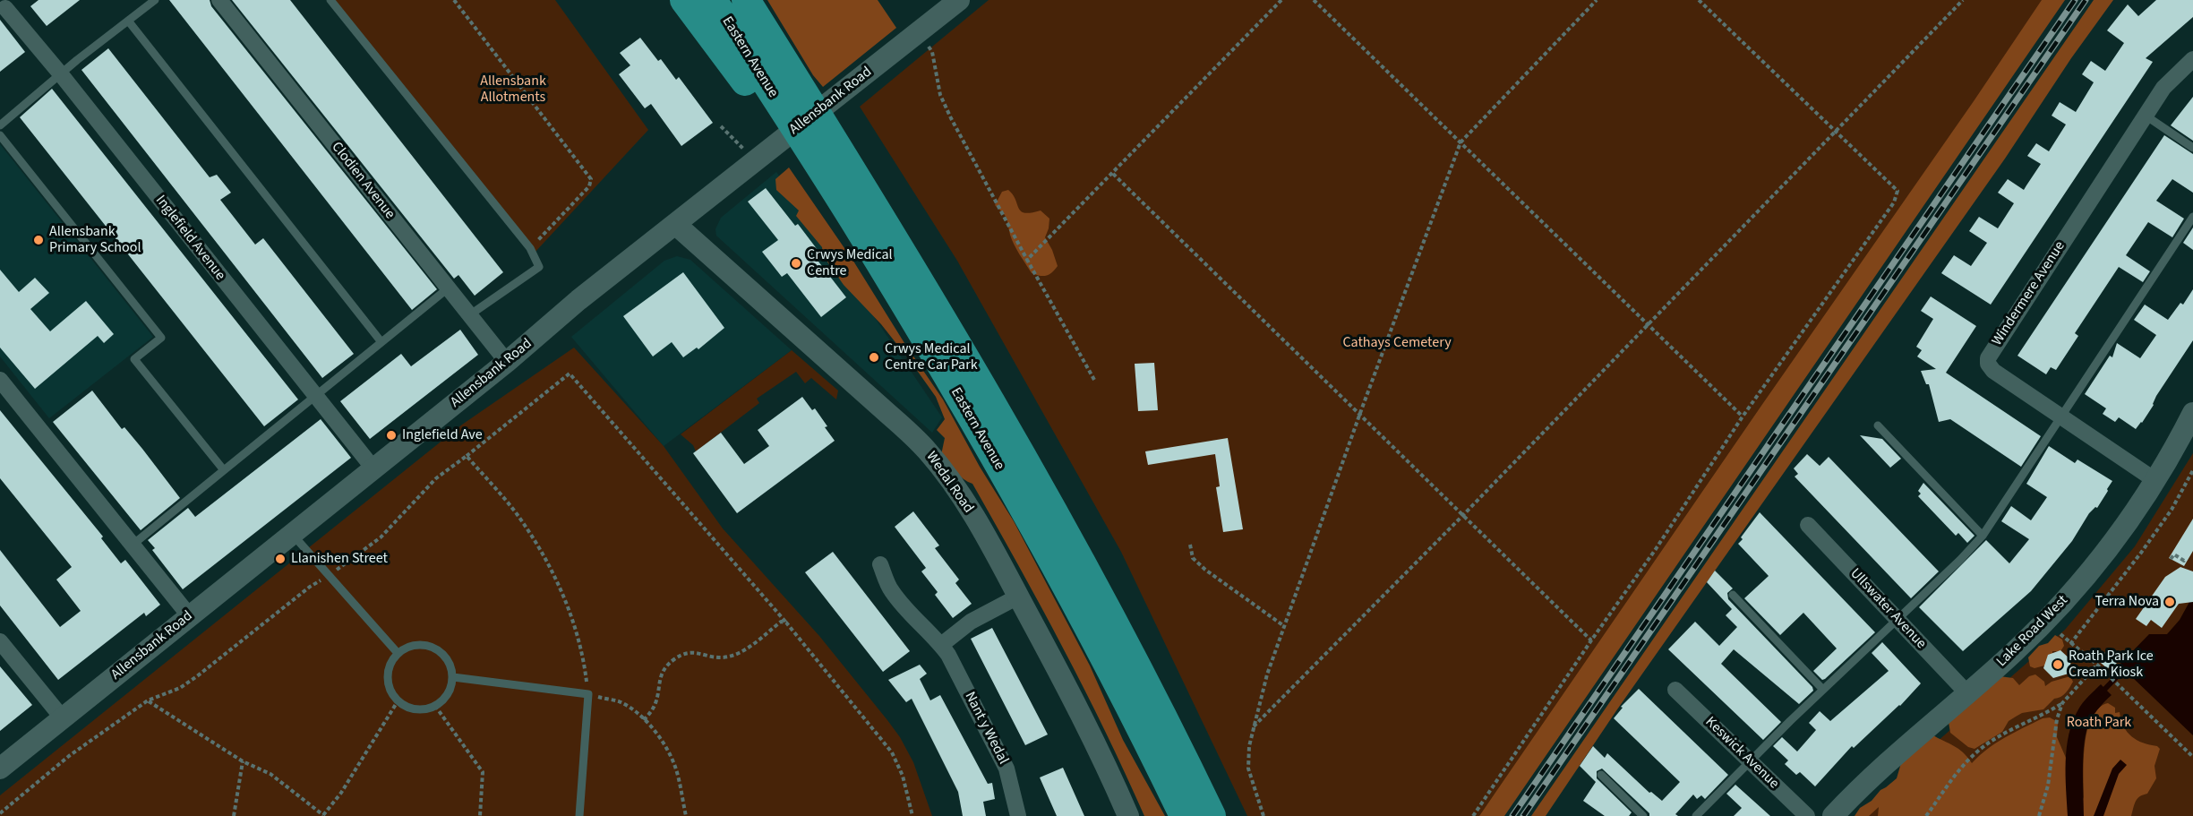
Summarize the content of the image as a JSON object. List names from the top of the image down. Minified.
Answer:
{"streets":{"highway":["Eastern Avenue"],"street":["Allensbank Road","Clodien Avenue","Inglefield Avenue","Windermere Avenue","Wedal Road","Ullswater Avenue","Lake Road West","Nant y Wedal","Keswick Avenue"]},"crossings":[["Allensbank Road","Clodien Avenue"],["Allensbank Road","Inglefield Avenue"],["Allensbank Road","Wedal Road"],["Windermere Avenue","Lake Road West"],["Ullswater Avenue","Lake Road West"]],"parks":["Allensbank Allotments","Cathays Cemetery","Roath Park"],"places":["Allensbank Primary School","Crwys Medical Centre","Crwys Medical Centre Car Park","Inglefield Ave","Llanishen Street","Terra Nova","Roath Park Ice Cream Kiosk"]}
